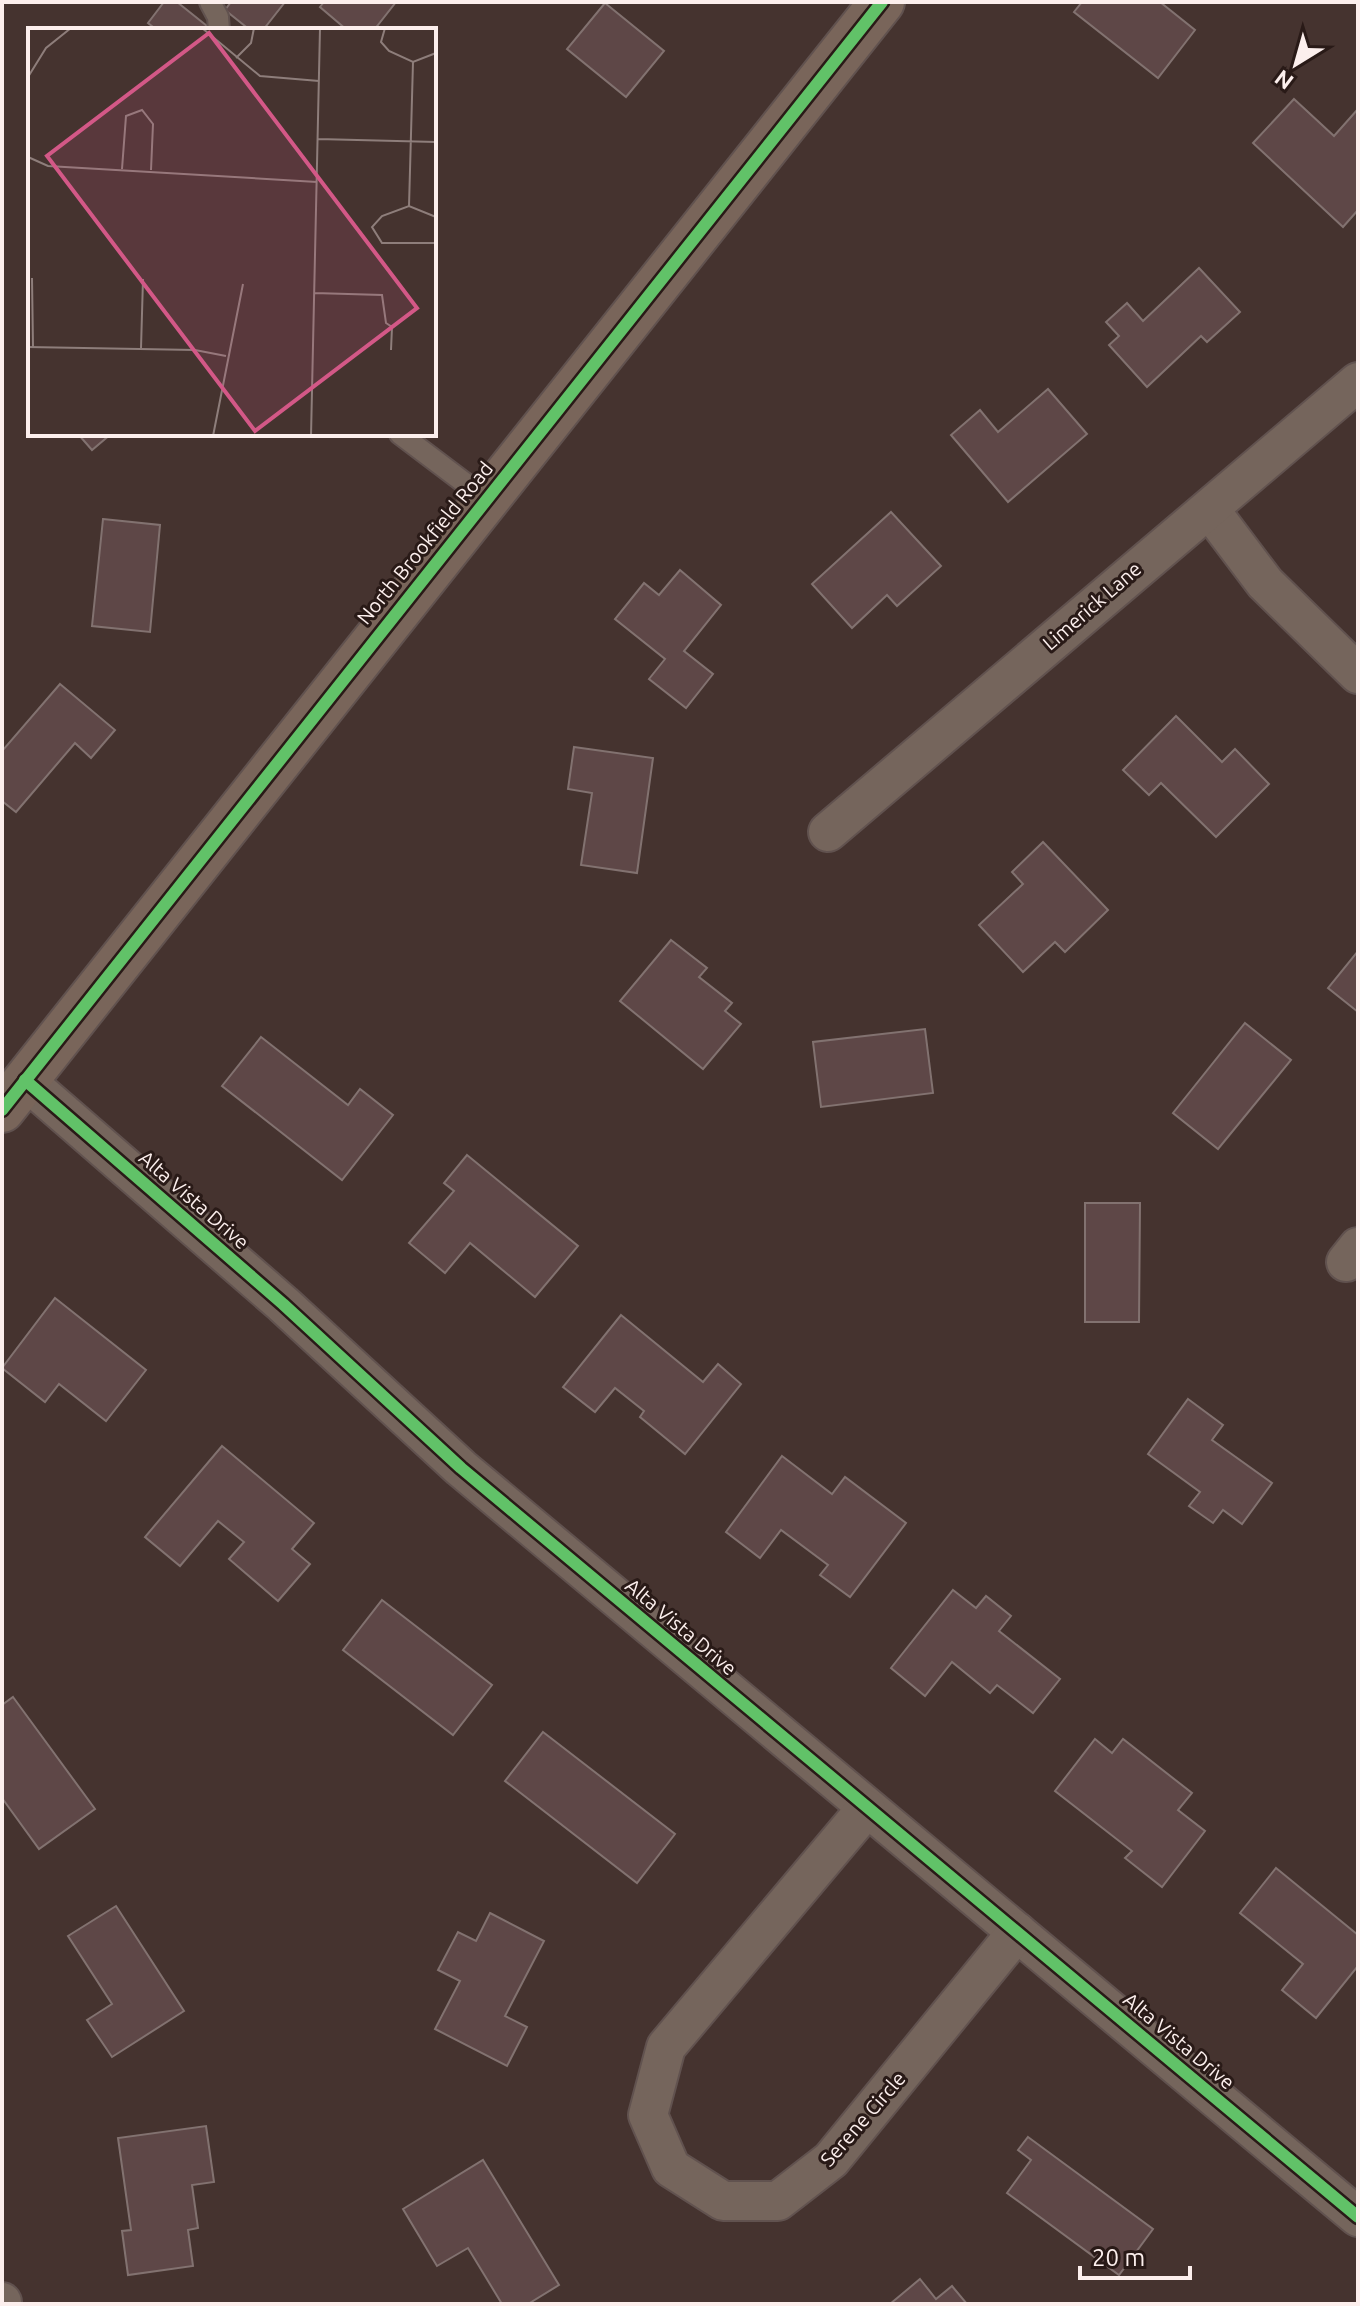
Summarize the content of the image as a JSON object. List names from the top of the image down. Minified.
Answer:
{"streets":{"street":["North Brookfield Road","Limerick Lane","Alta Vista Drive","Serene Circle"]},"crossings":[["North Brookfield Road","Alta Vista Drive"],["Alta Vista Drive","Serene Circle"]],"scale_bar":"20 m","north":"bottom left"}
